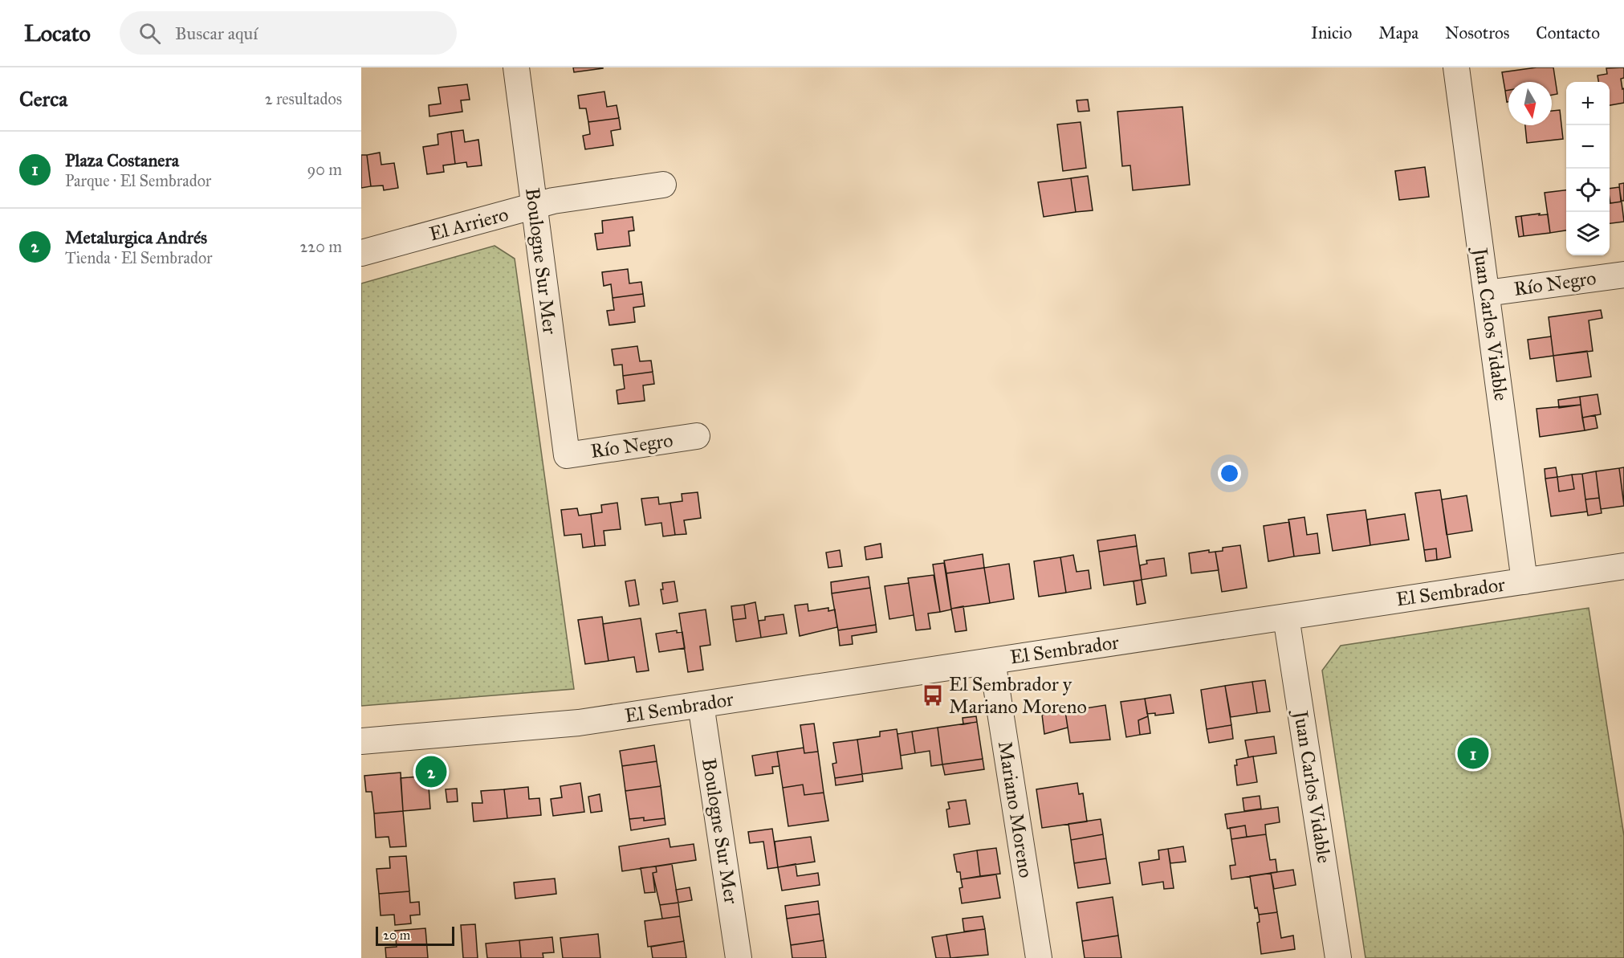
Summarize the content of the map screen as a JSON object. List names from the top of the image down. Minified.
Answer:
{"streets":{"street":["El Arriero","Boulogne Sur Mer","Río Negro","Juan Carlos Vidable","El Sembrador","Mariano Moreno"]},"crossings":[["El Arriero","Boulogne Sur Mer"],["Boulogne Sur Mer","Río Negro"],["Boulogne Sur Mer","El Sembrador"],["Río Negro","Juan Carlos Vidable"],["Juan Carlos Vidable","El Sembrador"],["El Sembrador","Mariano Moreno"]],"places":{"bus stop":["El Sembrador y Mariano Moreno"]},"scale_bar":"20 m","north":"bottom","page":{"header":"Locato","search":"Buscar aquí","nav":["Inicio","Mapa","Nosotros","Contacto"],"heading":["Cerca","2 resultados"],"map_buttons":["+","−"],"list":[{"mark":"1","name":"Plaza Costanera","note":"Parque · El Sembrador","value":"90 m"},{"mark":"2","name":"Metalurgica Andrés","note":"Tienda · El Sembrador","value":"220 m"}],"pins":["1","2"],"scale":"20 m"}}
